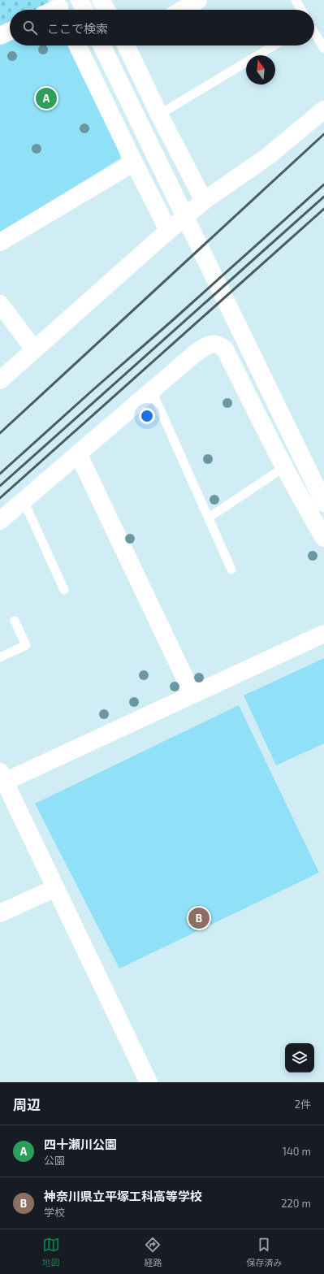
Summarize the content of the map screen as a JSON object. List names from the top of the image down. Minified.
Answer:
{"north":"top","page":{"search":"ここで検索","pins":["A","B"],"heading":["周辺","2件"],"list":[{"mark":"A","name":"四十瀬川公園","note":"公園","value":"140 m"},{"mark":"B","name":"神奈川県立平塚工科高等学校","note":"学校","value":"220 m"}],"nav":["地図","経路","保存済み"]}}
